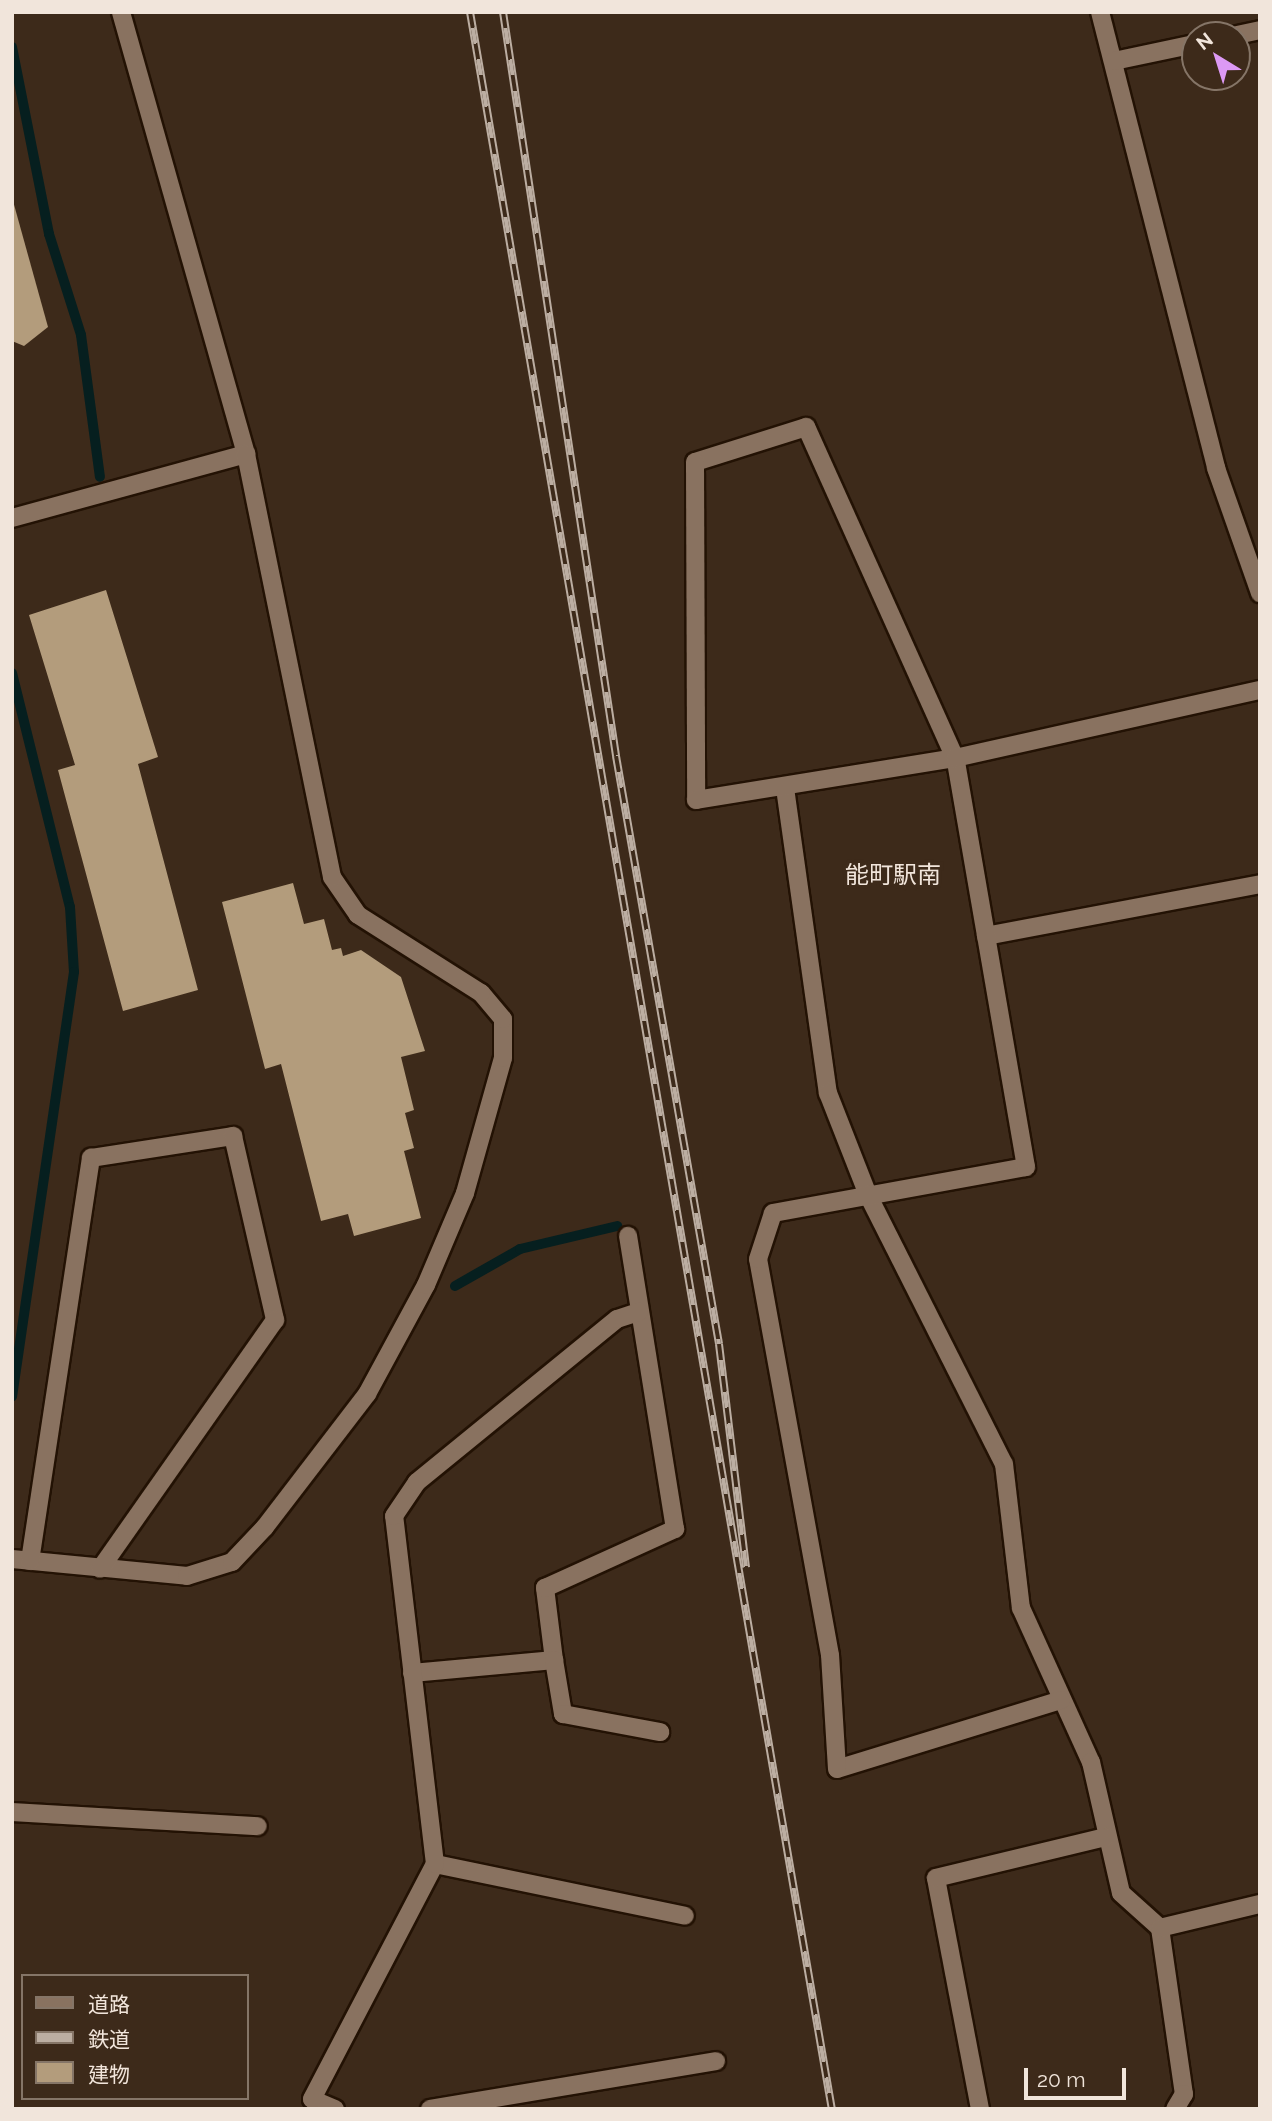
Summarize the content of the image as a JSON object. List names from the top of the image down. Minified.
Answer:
{"districts":["能町駅南"],"legend":["道路","鉄道","建物"],"scale_bar":"20 m","north":"top left"}
